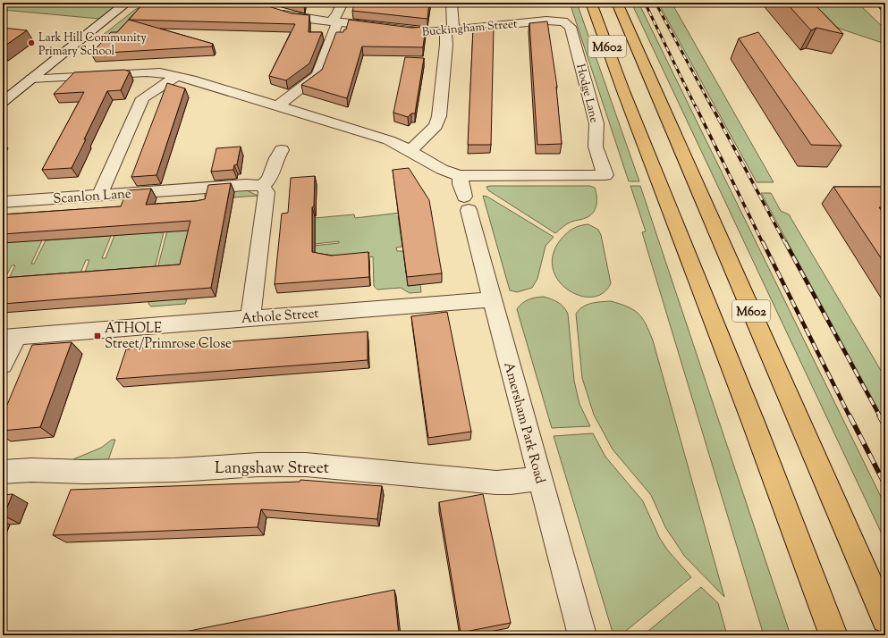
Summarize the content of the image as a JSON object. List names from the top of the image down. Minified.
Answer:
{"streets":{"main road":["M602"],"street":["Buckingham Street","Hodge Lane","Scanlon Lane","Athole Street","Amersham Park Road","Langshaw Street"]},"crossings":[["Buckingham Street","Hodge Lane"],["Hodge Lane","Amersham Park Road"],["Athole Street","Amersham Park Road"],["Amersham Park Road","Langshaw Street"]],"places":{"other":["Lark Hill Community Primary School"],"transit":["ATHOLE Street/Primrose Close"]}}
